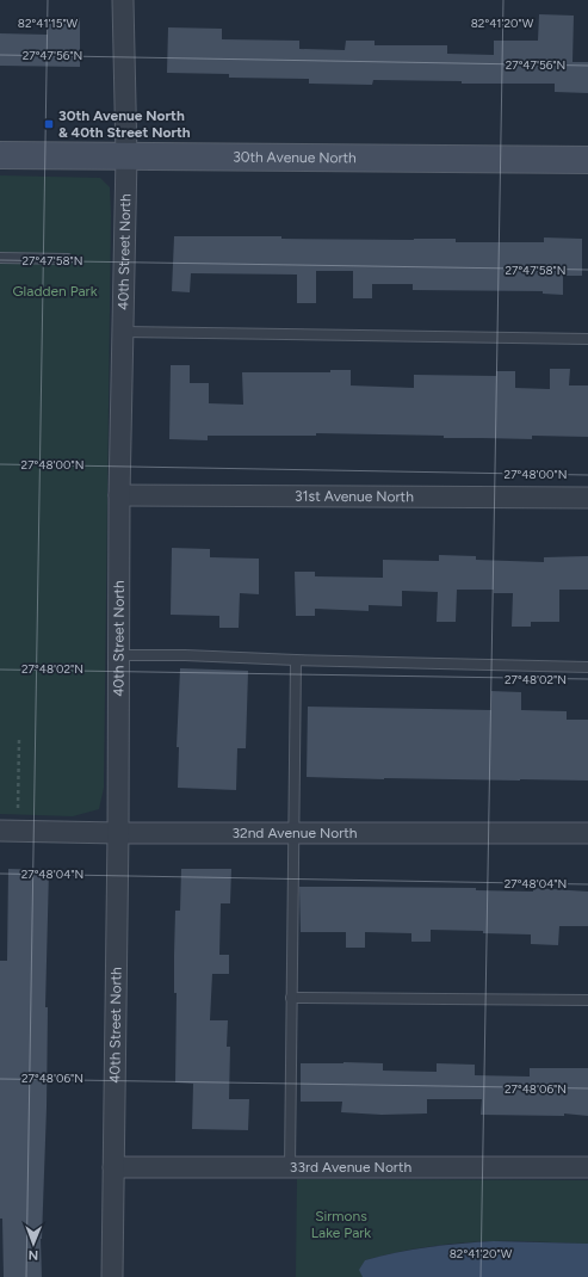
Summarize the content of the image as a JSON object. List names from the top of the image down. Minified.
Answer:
{"streets":{"street":["30th Avenue North","40th Street North","31st Avenue North","32nd Avenue North","33rd Avenue North"]},"crossings":[["30th Avenue North","40th Street North"],["40th Street North","31st Avenue North"],["40th Street North","32nd Avenue North"],["40th Street North","33rd Avenue North"]],"parks":["Gladden Park","Sirmons Lake Park"],"places":{"transit":["30th Avenue North & 40th Street North"]},"north":"bottom","coordinates":["82°41'15\"W","82°41'20\"W","27°47'56\"N","27°47'58\"N","27°48'00\"N","27°48'02\"N","27°48'04\"N","27°48'06\"N"]}
